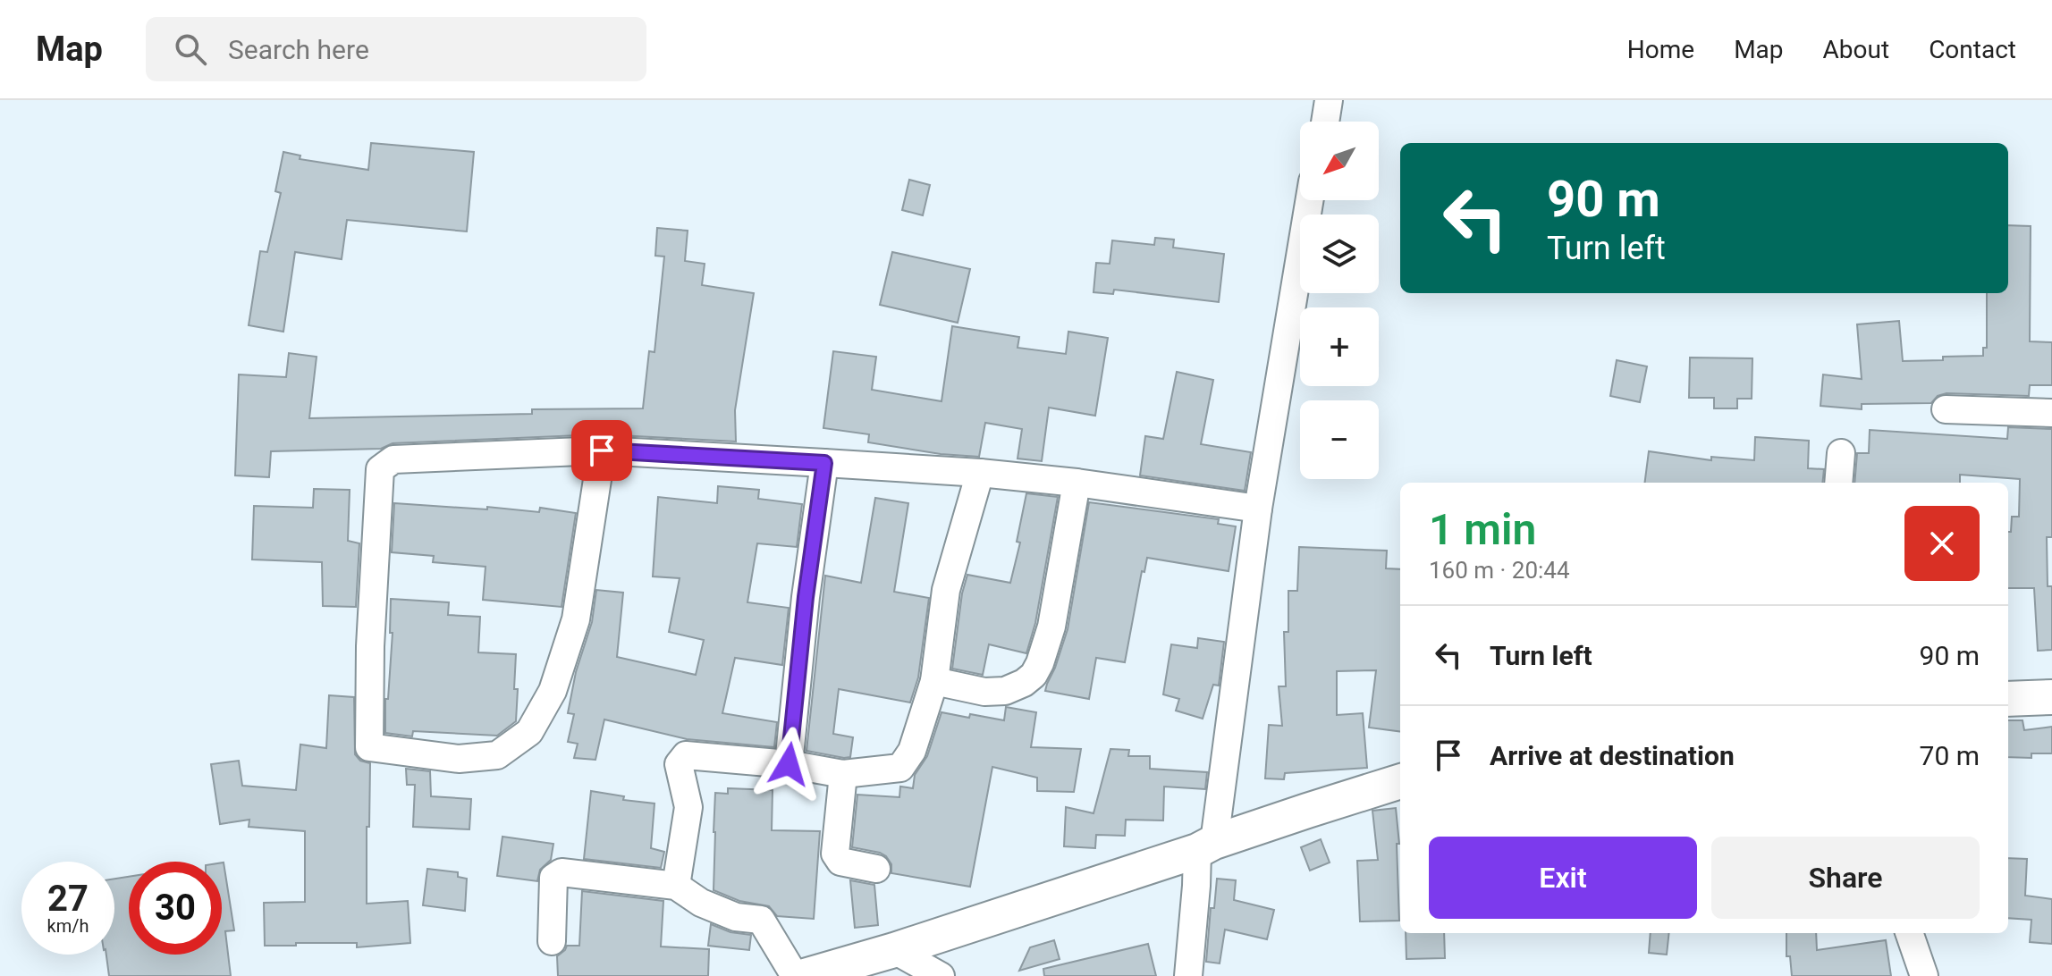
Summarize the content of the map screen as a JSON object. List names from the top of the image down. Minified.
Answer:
{"north":"bottom left","page":{"header":"Map","search":"Search here","nav":["Home","Map","About","Contact"],"map_buttons":["+","−"],"turn":["90 m","Turn left"],"heading":["1 min","160 m · 20:44"],"list":[{"name":"Turn left","value":"90 m"},{"name":"Arrive at destination","value":"70 m"}],"buttons":["Exit","Share"],"speed":"27 km/h","limit":"30"}}
